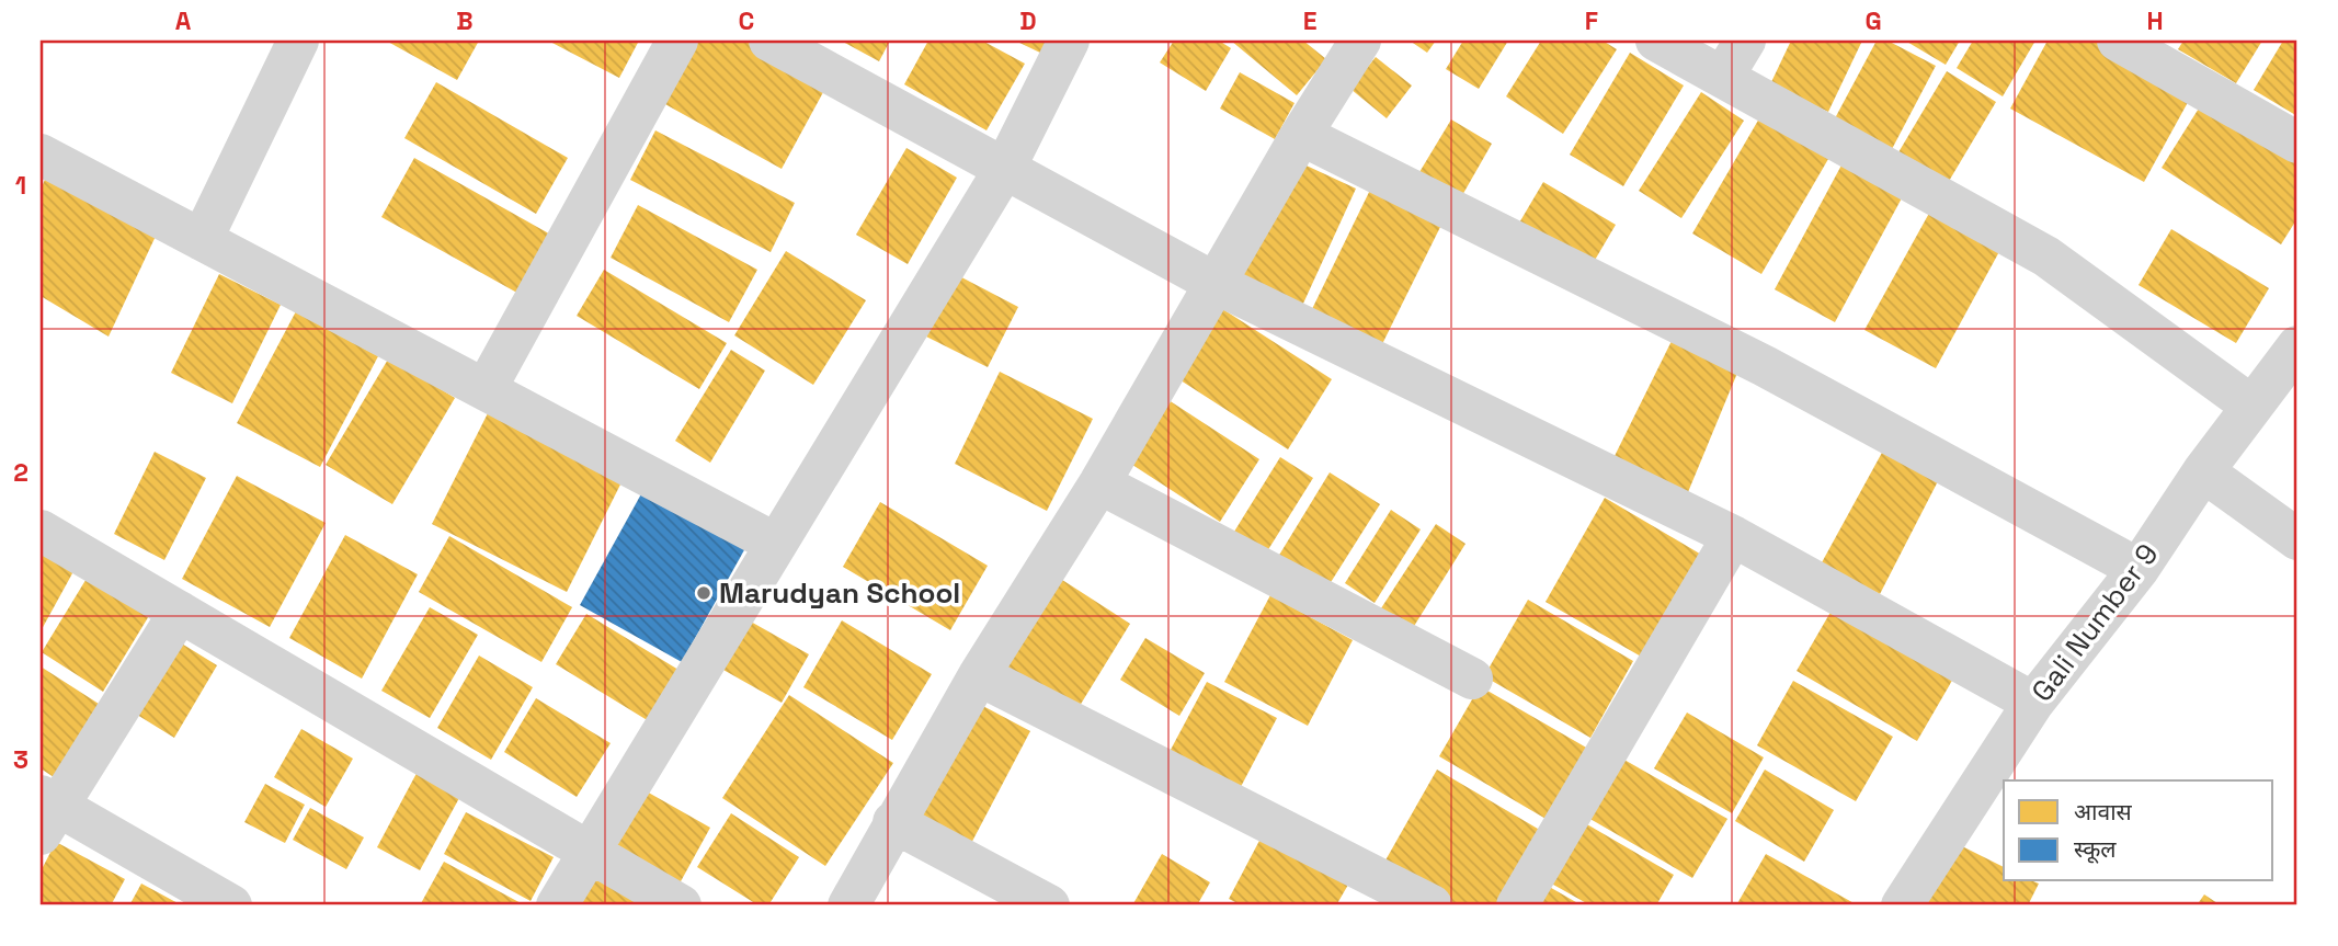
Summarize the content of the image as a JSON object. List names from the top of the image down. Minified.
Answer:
{"streets":{"street":["Gali Number 9"]},"places":["Marudyan School"],"legend":["आवास","स्कूल"],"grid":{"columns":["A","B","C","D","E","F","G","H"],"rows":["1","2","3"]}}
